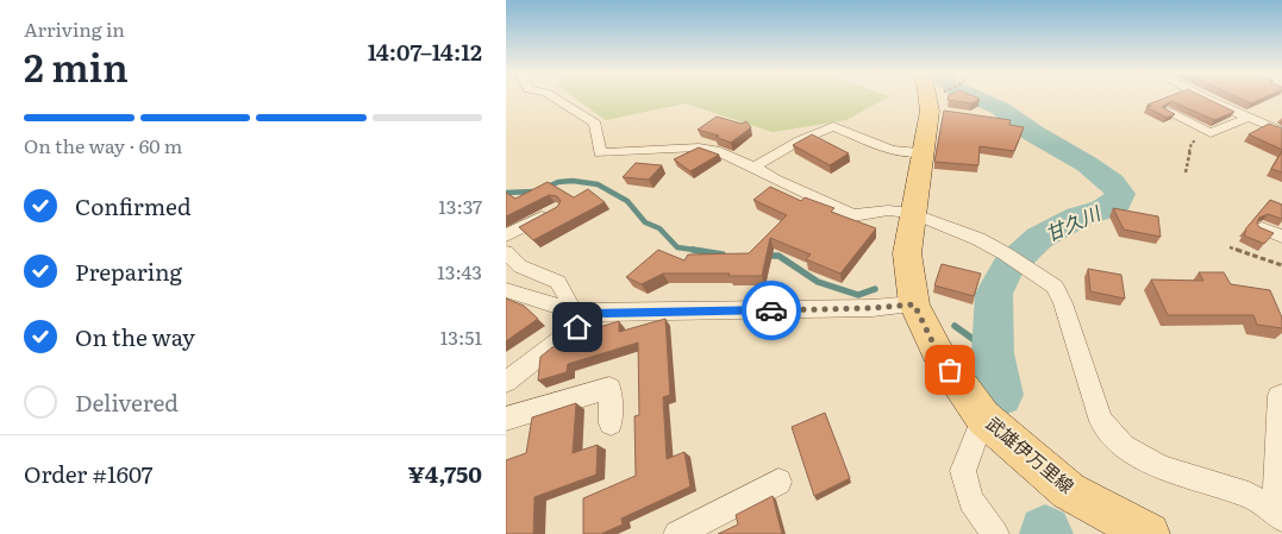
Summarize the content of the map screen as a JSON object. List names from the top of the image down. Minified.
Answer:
{"streets":{"main road":["武雄伊万里線"]},"water":["甘久川"],"page":{"heading":["2 min","Arriving in","14:07–14:12"],"panel":["Order #1607","¥4,750"],"bar":"On the way · 60 m","list":[["Confirmed","13:37"],["Preparing","13:43"],["On the way","13:51"],"Delivered"]}}
